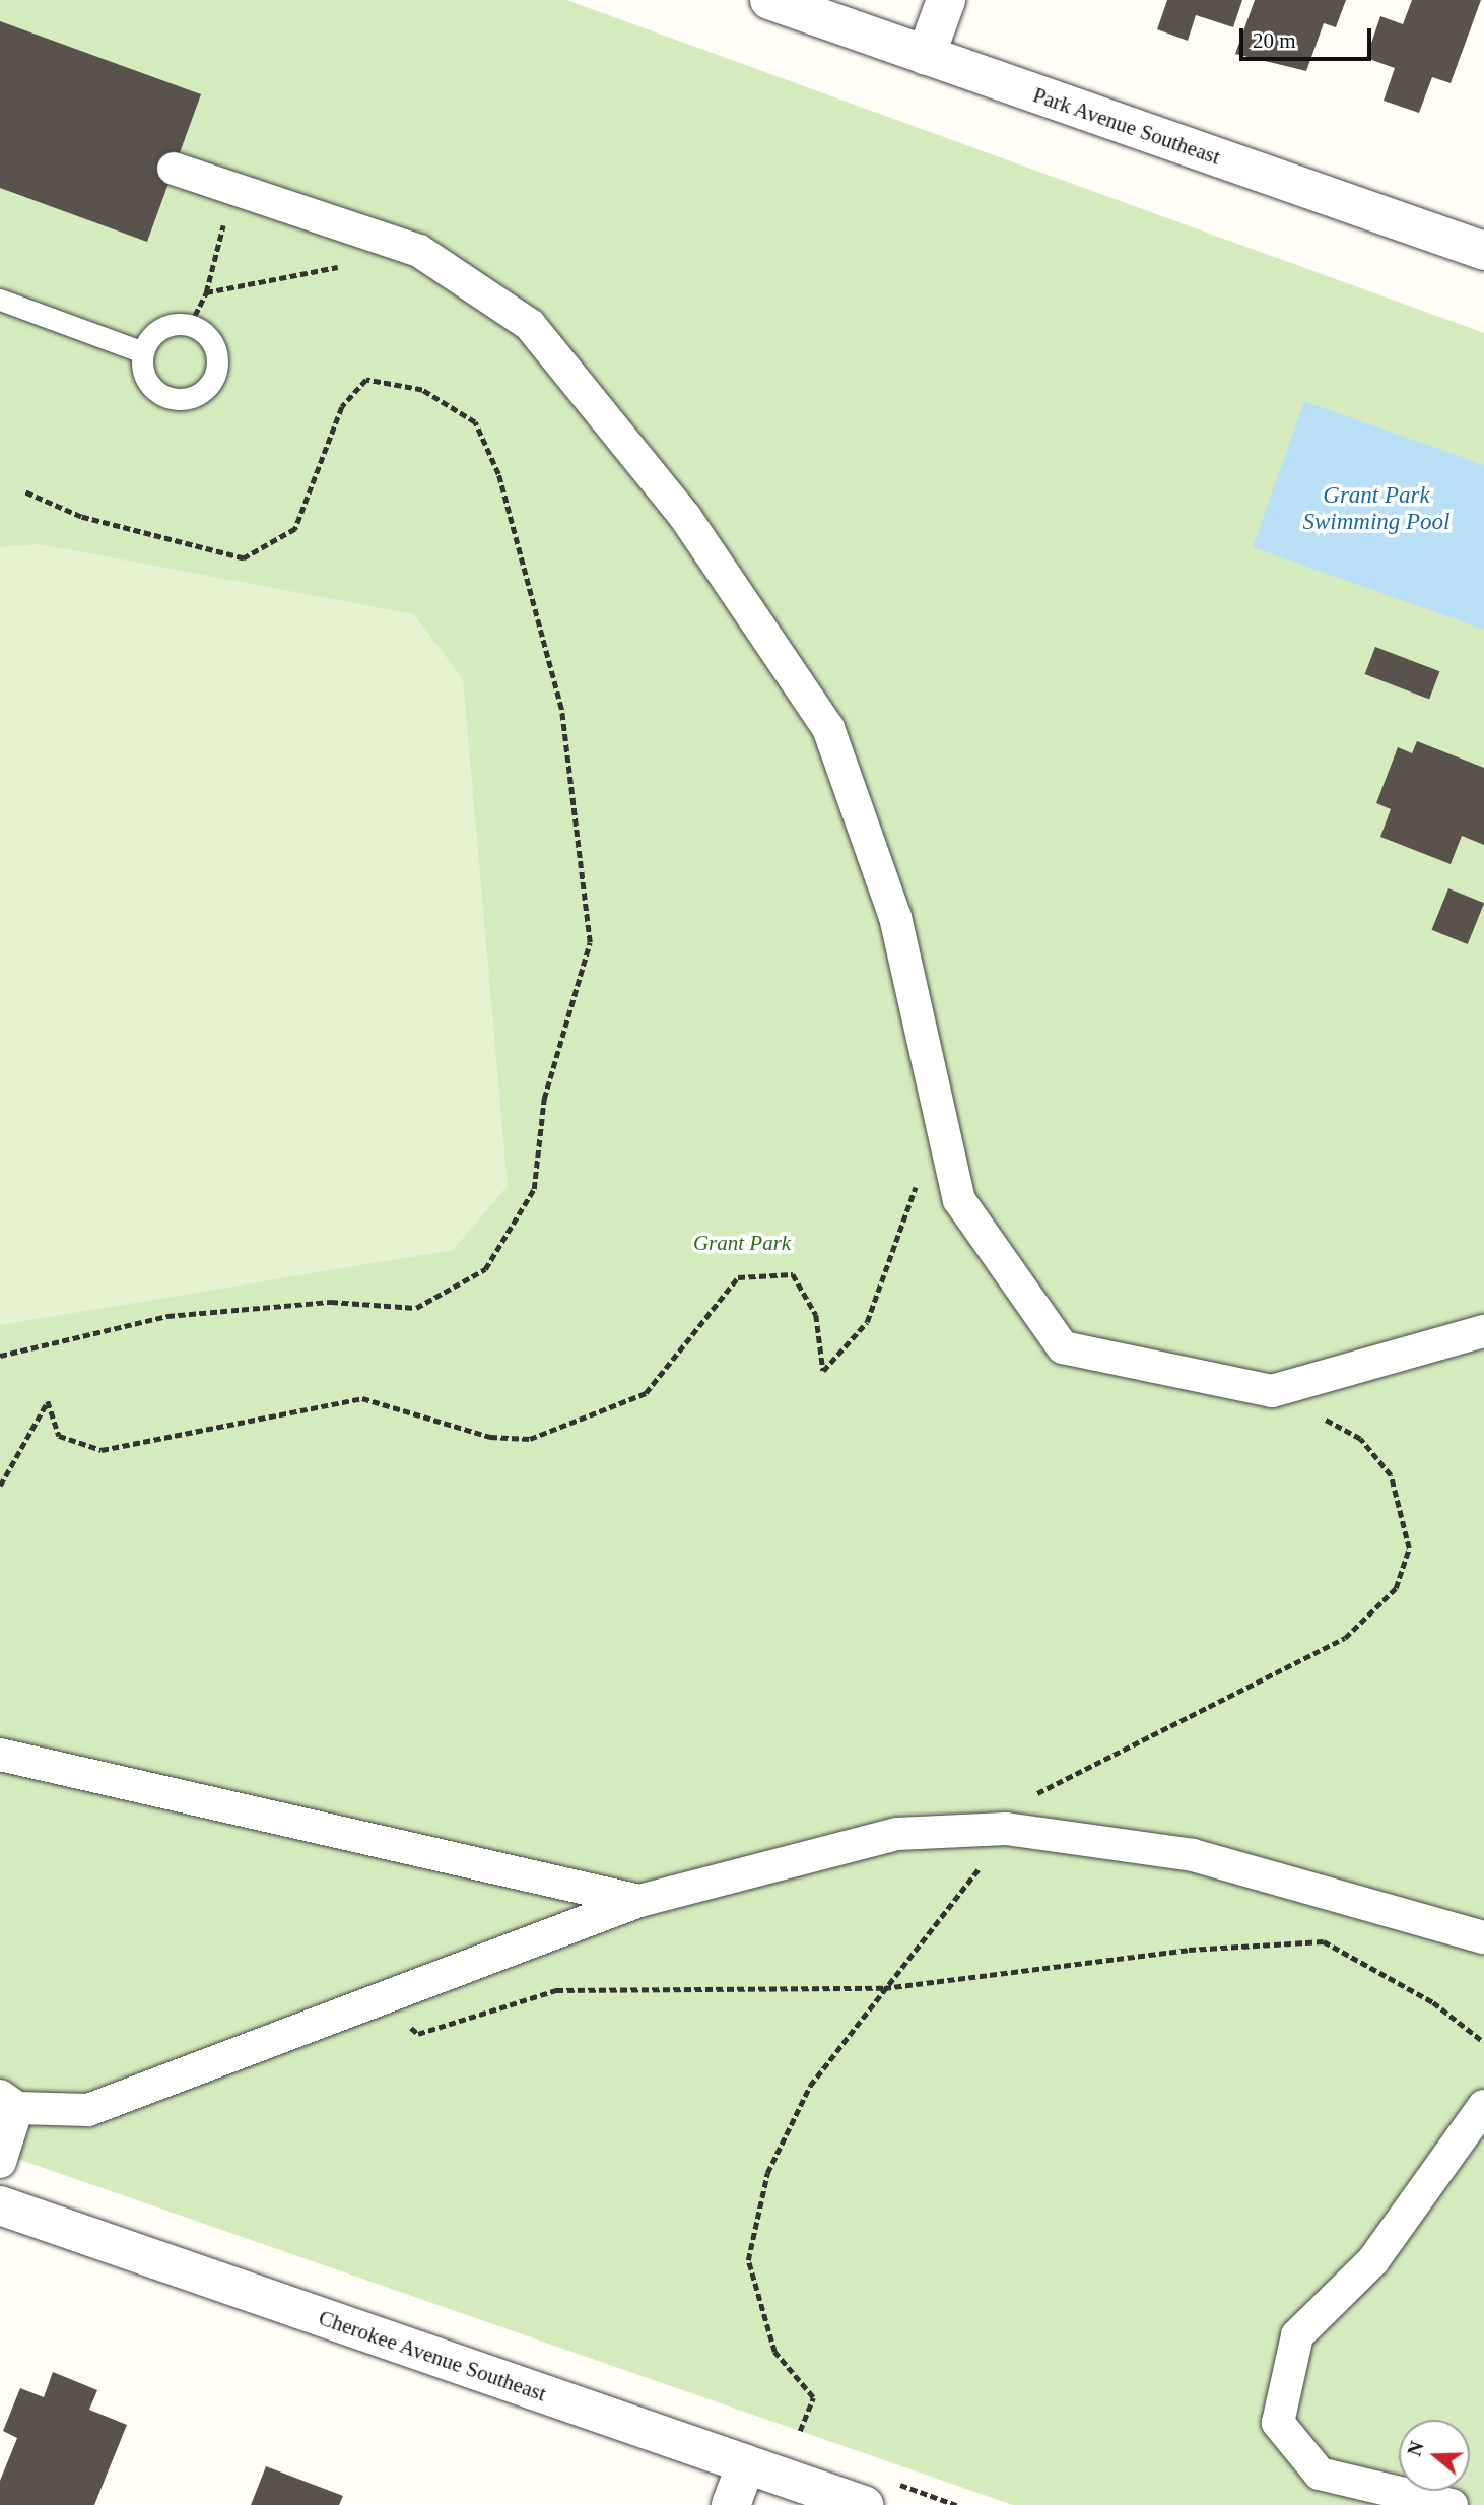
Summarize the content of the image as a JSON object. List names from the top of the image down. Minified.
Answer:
{"streets":{"street":["Park Avenue Southeast","Cherokee Avenue Southeast"]},"water":["Grant Park Swimming Pool"],"parks":["Grant Park"],"scale_bar":"20 m","north":"left"}
